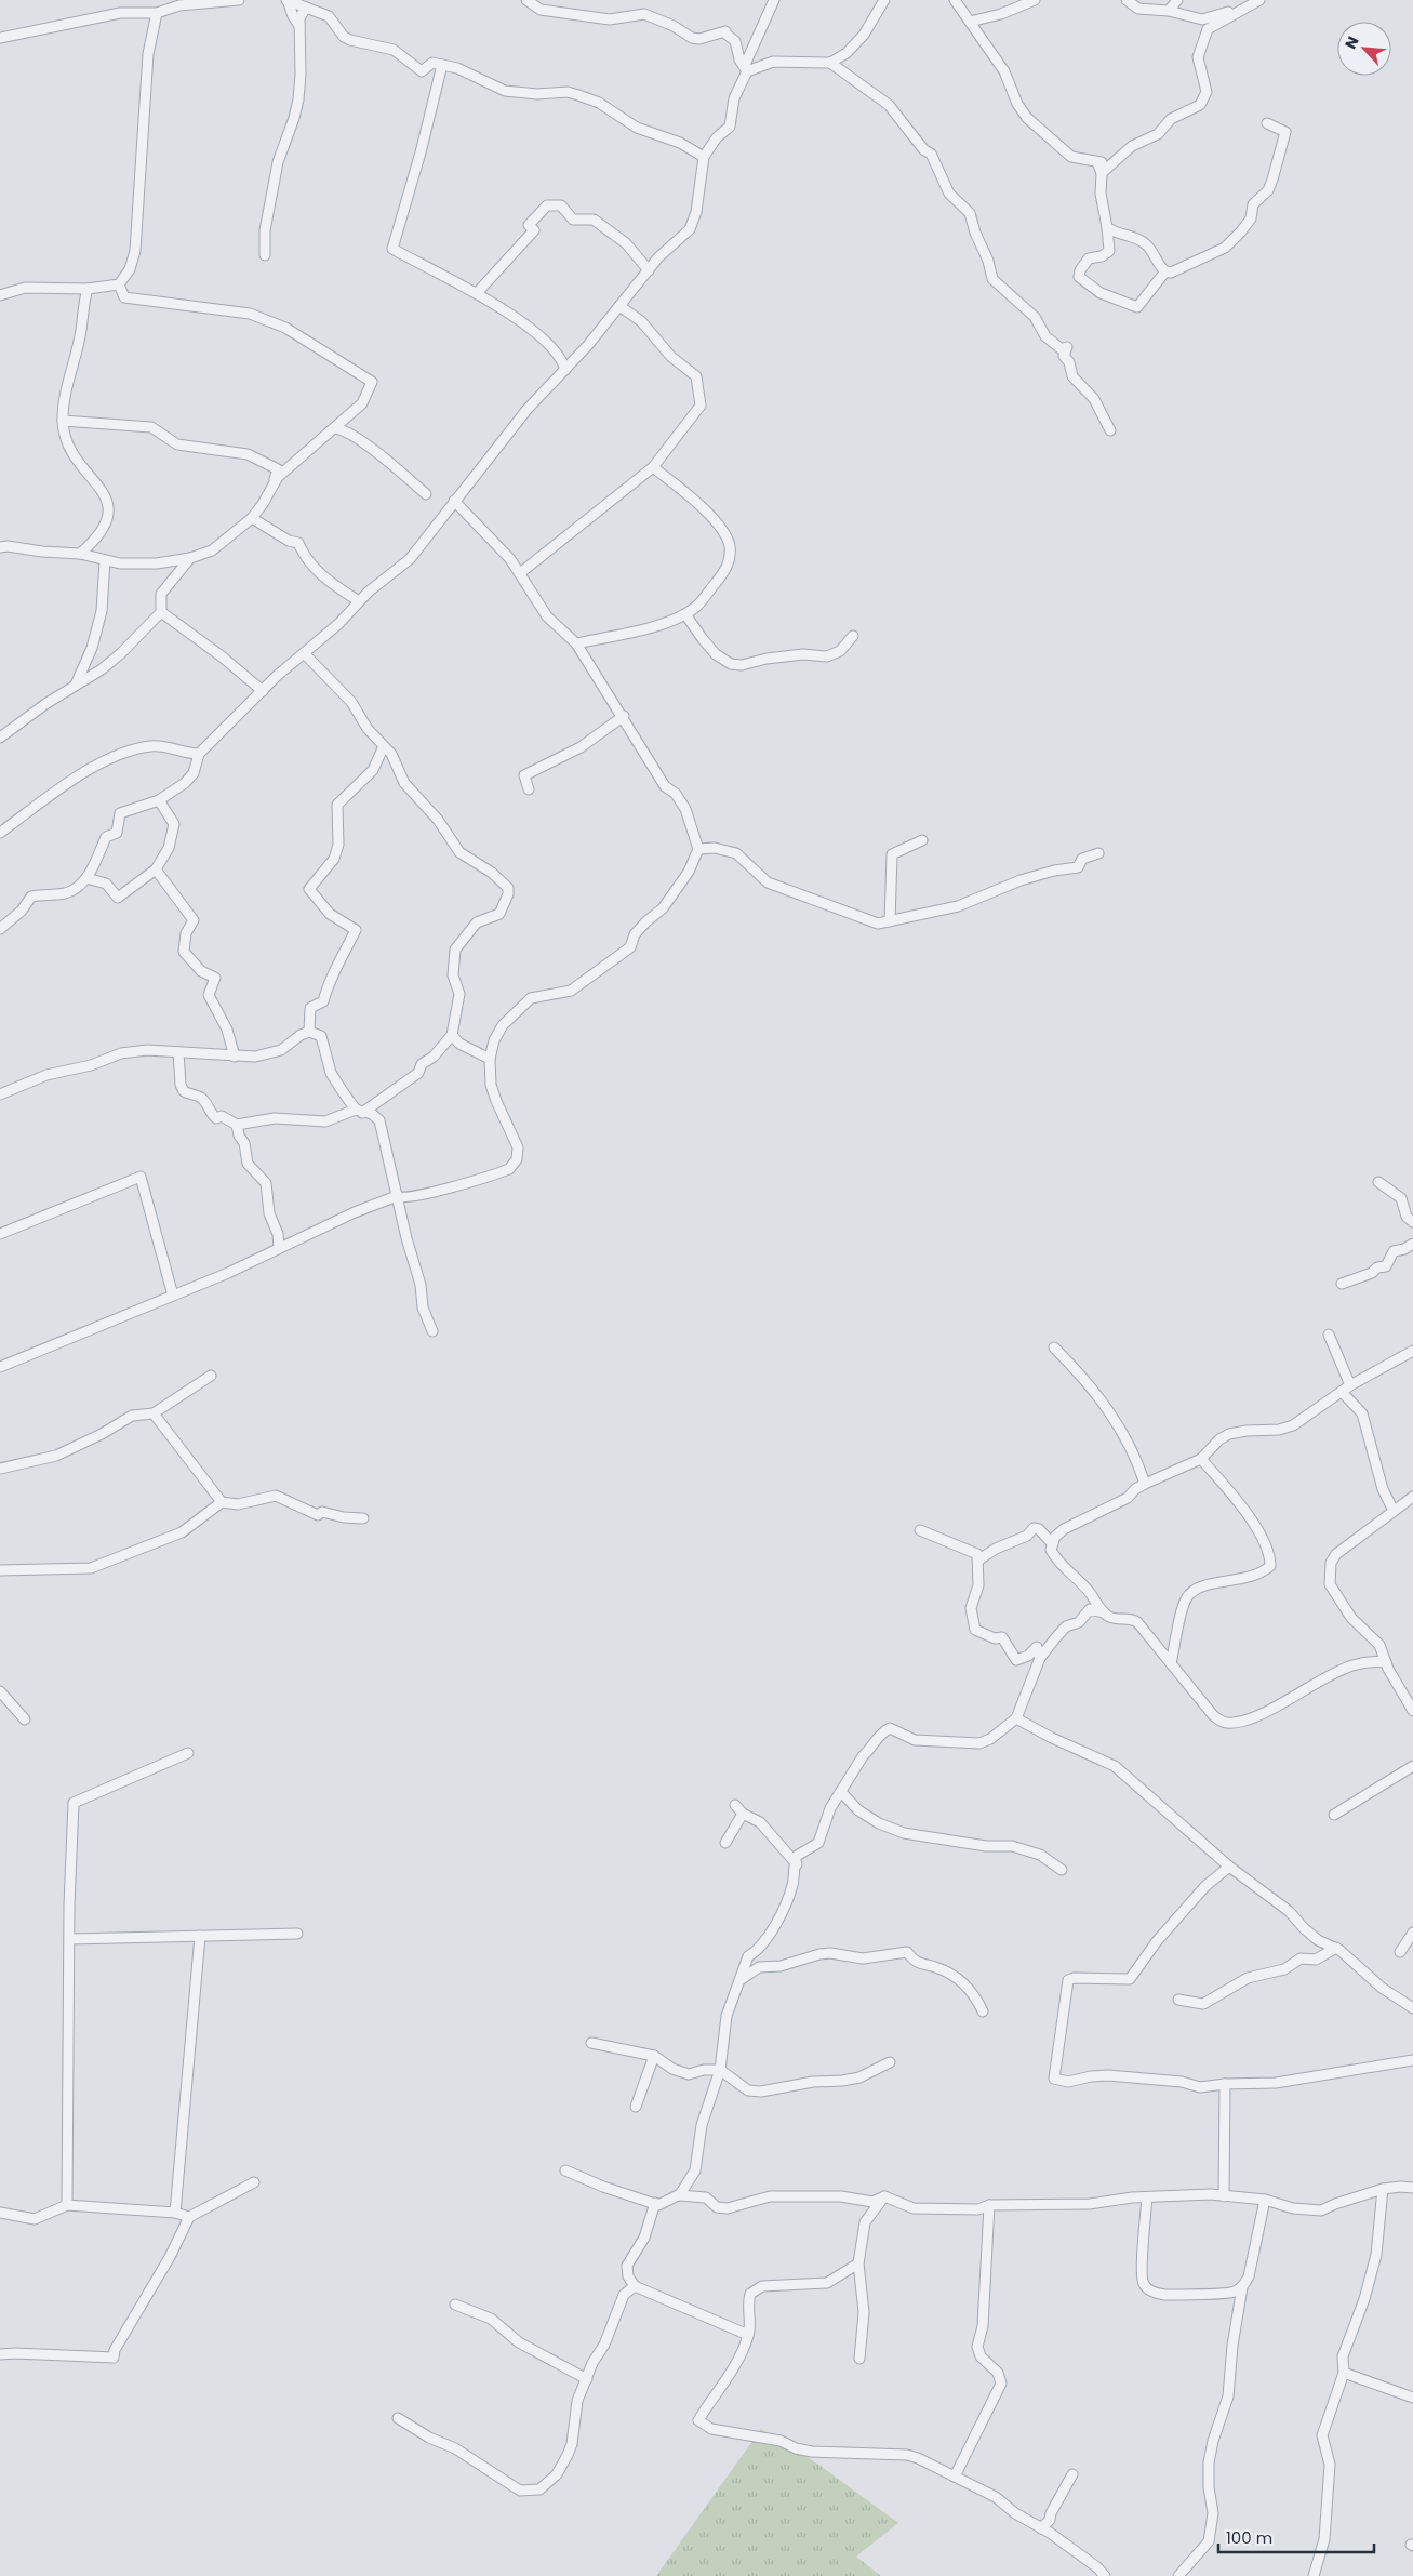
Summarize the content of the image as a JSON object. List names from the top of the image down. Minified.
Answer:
{"scale_bar":"100 m","north":"top left"}
